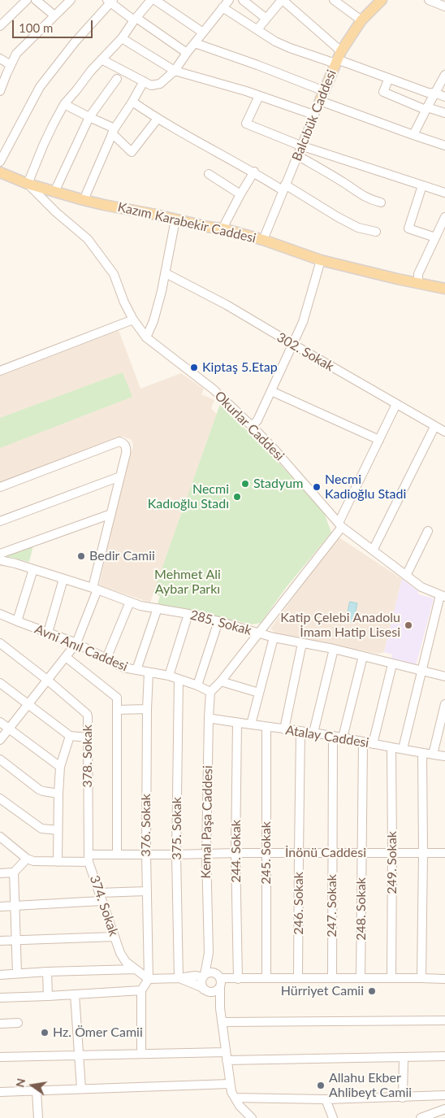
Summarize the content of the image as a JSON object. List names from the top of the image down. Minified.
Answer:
{"streets":{"main road":["Balcıbük Caddesi","Kazım Karabekir Caddesi"],"street":["302. Sokak","Okurlar Caddesi","285. Sokak","Avni Anıl Caddesi","Atalay Caddesi","378. Sokak","Kemal Paşa Caddesi","376. Sokak","375. Sokak","244. Sokak","245. Sokak","İnönü Caddesi","249. Sokak","246. Sokak","374. Sokak","247. Sokak","248. Sokak"]},"crossings":[["Balcıbük Caddesi","Kazım Karabekir Caddesi"],["Kazım Karabekir Caddesi","Okurlar Caddesi"],["Avni Anıl Caddesi","Kemal Paşa Caddesi"],["Avni Anıl Caddesi","376. Sokak"],["Avni Anıl Caddesi","375. Sokak"],["Atalay Caddesi","Kemal Paşa Caddesi"],["Atalay Caddesi","244. Sokak"],["Atalay Caddesi","245. Sokak"],["Atalay Caddesi","249. Sokak"],["Atalay Caddesi","246. Sokak"],["Atalay Caddesi","247. Sokak"],["Atalay Caddesi","248. Sokak"],["378. Sokak","İnönü Caddesi"],["378. Sokak","374. Sokak"],["Kemal Paşa Caddesi","İnönü Caddesi"],["376. Sokak","İnönü Caddesi"],["376. Sokak","374. Sokak"],["375. Sokak","İnönü Caddesi"],["244. Sokak","İnönü Caddesi"],["245. Sokak","İnönü Caddesi"],["İnönü Caddesi","249. Sokak"],["İnönü Caddesi","246. Sokak"],["İnönü Caddesi","374. Sokak"],["İnönü Caddesi","247. Sokak"],["İnönü Caddesi","248. Sokak"]],"parks":["Mehmet Ali Aybar Parkı"],"places":["Kiptaş 5.Etap","Stadyum","Necmi Kadioğlu Stadi","Necmi Kadıoğlu Stadı","Bedir Camii","Katip Çelebi Anadolu İmam Hatip Lisesi","Hürriyet Camii","Hz. Ömer Camii","Allahu Ekber Ahlibeyt Camii"],"scale_bar":"100 m","north":"left"}
